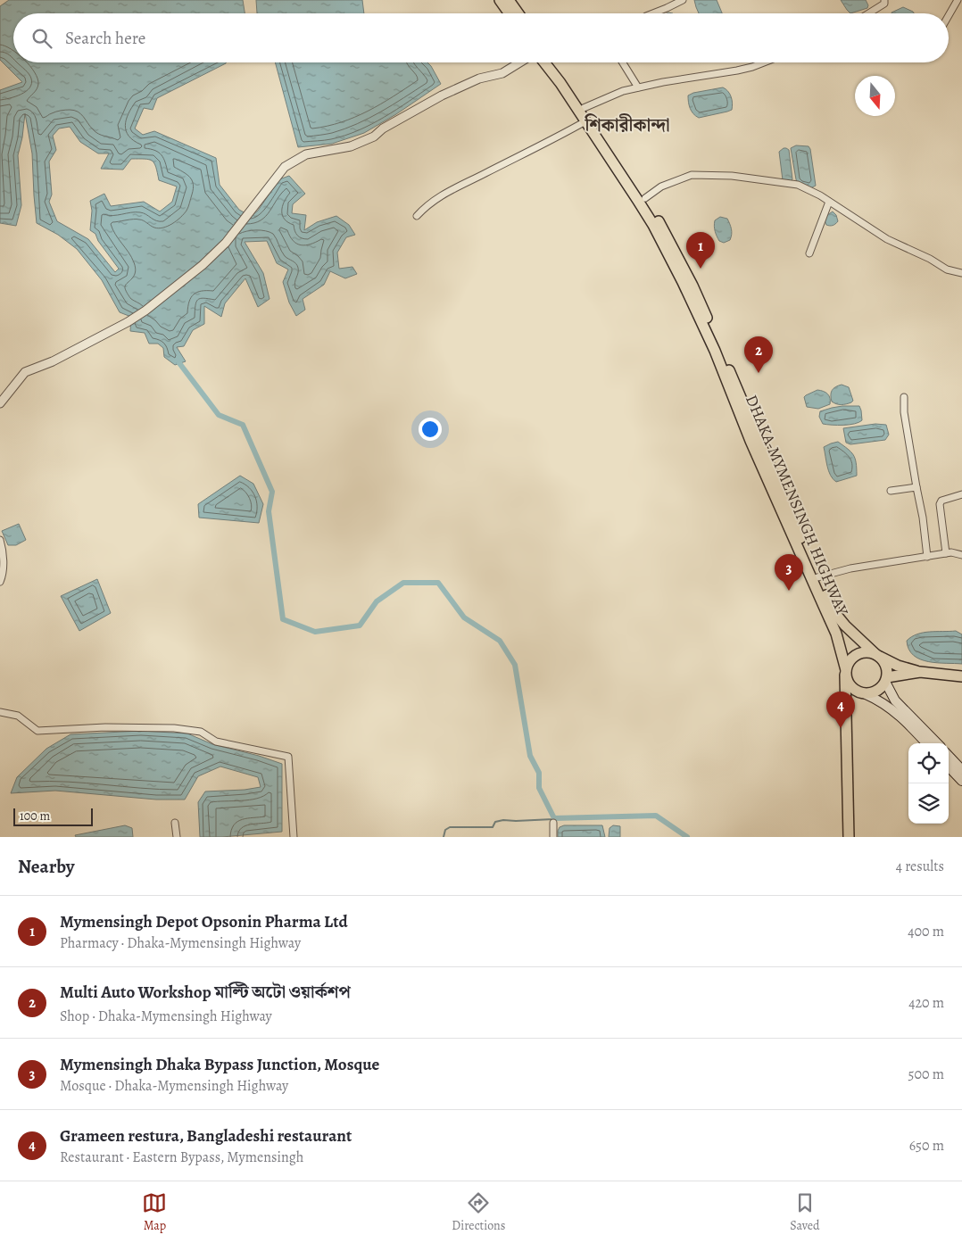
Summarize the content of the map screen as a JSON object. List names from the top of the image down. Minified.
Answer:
{"streets":{"highway":["DHAKA-MYMENSINGH HIGHWAY"]},"districts":["শিকারীকান্দা"],"scale_bar":"100 m","north":"bottom","page":{"search":"Search here","pins":["1","2","3","4"],"scale":"100 m","heading":["Nearby","4 results"],"list":[{"mark":"1","name":"Mymensingh Depot Opsonin Pharma Ltd","note":"Pharmacy · Dhaka-Mymensingh Highway","value":"400 m"},{"mark":"2","name":"Multi Auto Workshop মাল্টি অটো ওয়ার্কশপ","note":"Shop · Dhaka-Mymensingh Highway","value":"420 m"},{"mark":"3","name":"Mymensingh Dhaka Bypass Junction, Mosque","note":"Mosque · Dhaka-Mymensingh Highway","value":"500 m"},{"mark":"4","name":"Grameen restura, Bangladeshi restaurant","note":"Restaurant · Eastern Bypass, Mymensingh","value":"650 m"}],"nav":["Map","Directions","Saved"]}}
